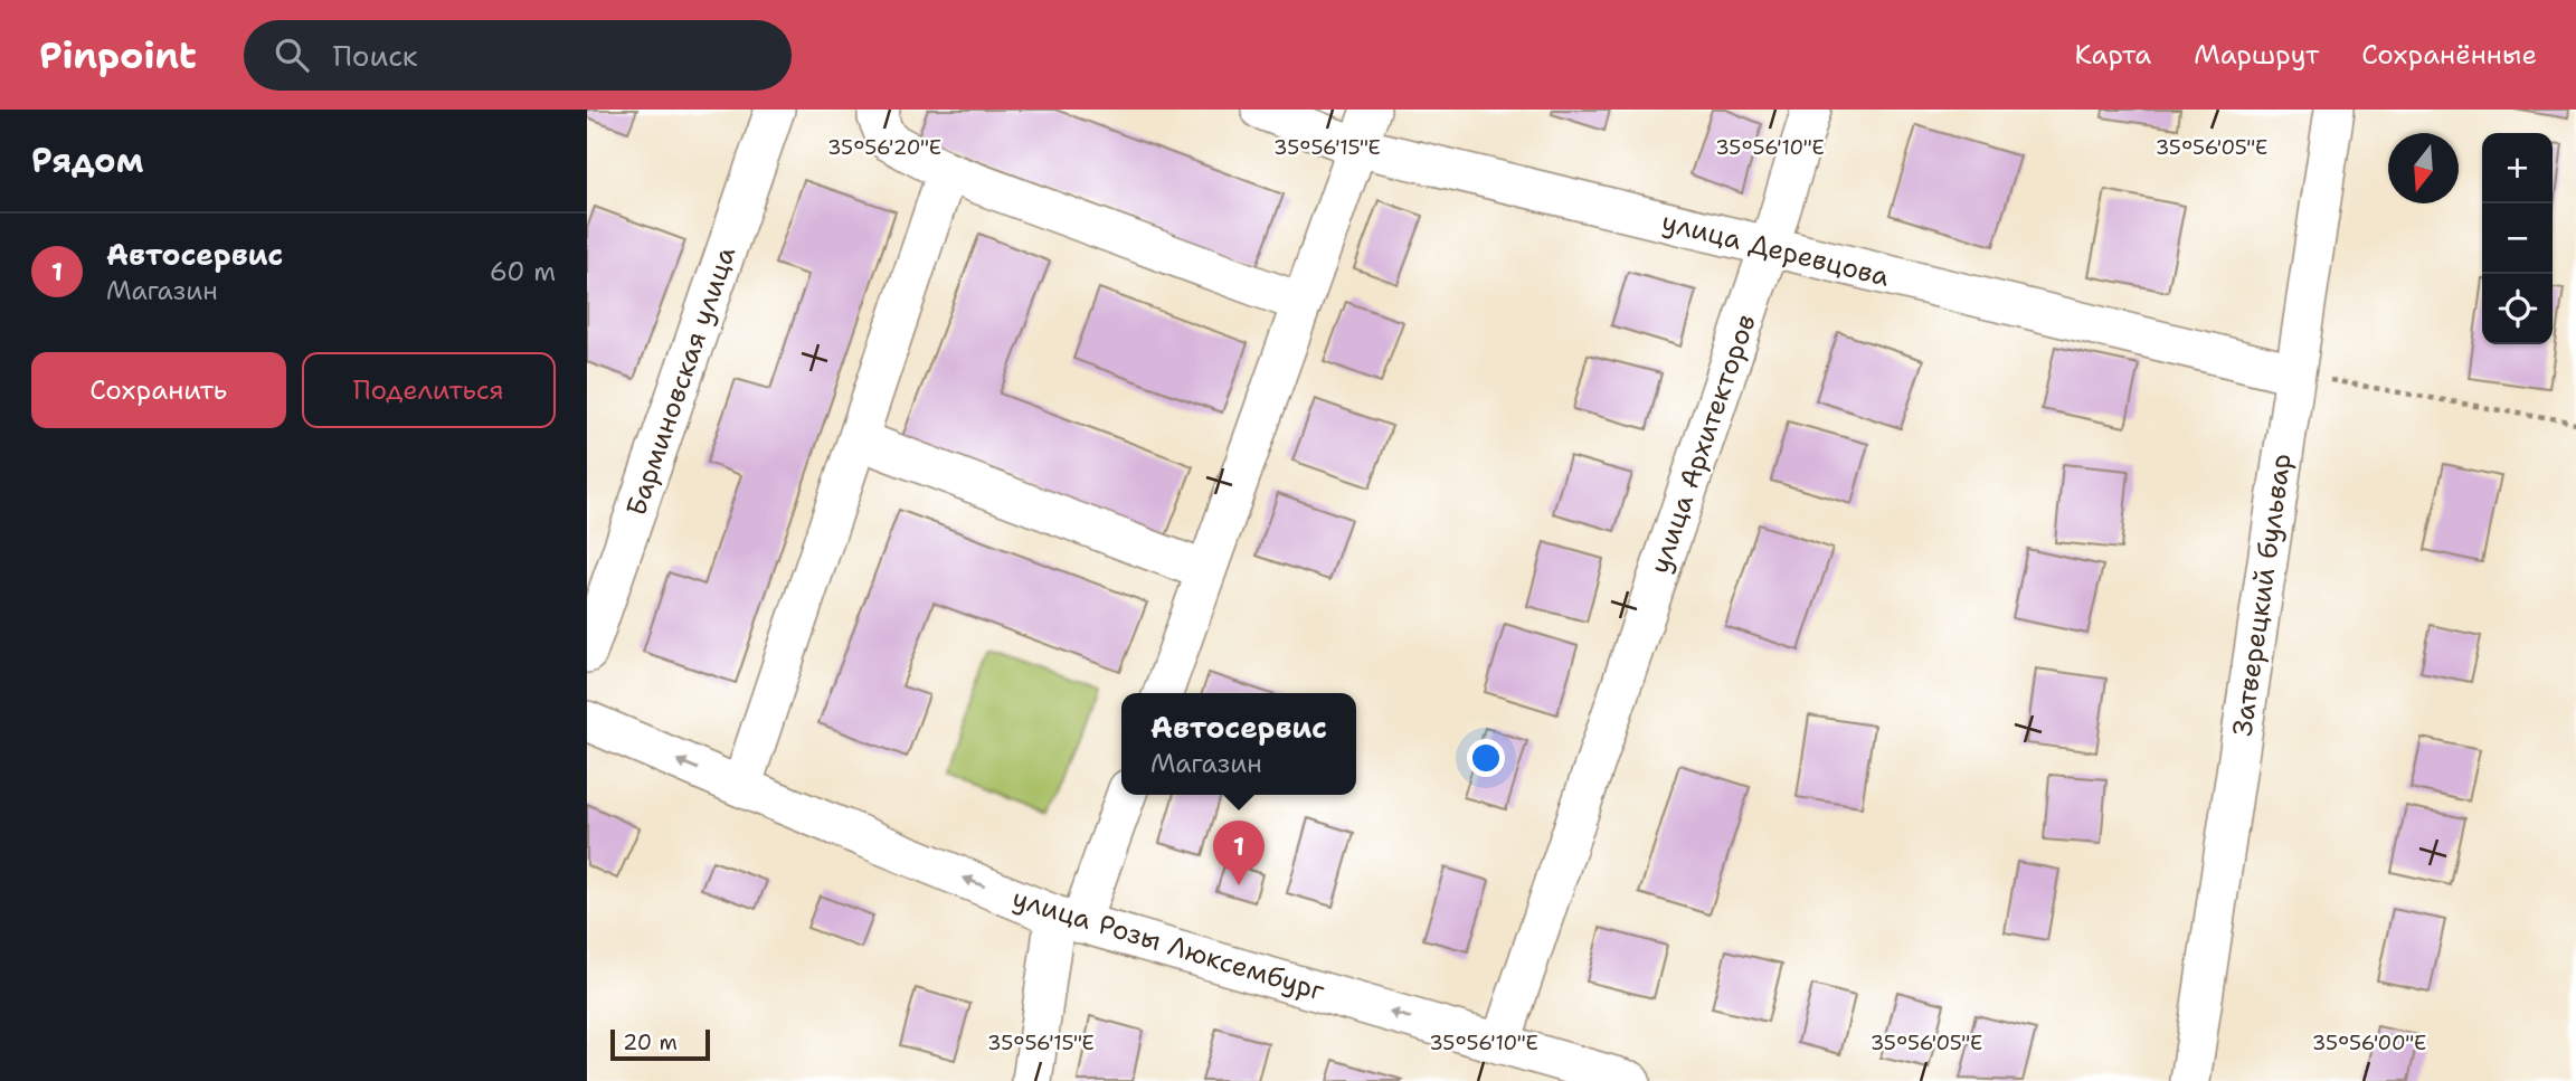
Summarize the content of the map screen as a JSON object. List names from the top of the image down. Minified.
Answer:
{"streets":{"street":["улица Деревцова","Барминовская улица","улица Архитекторов","Затверецкий бульвар","улица Розы Люксембург"]},"crossings":[["улица Деревцова","улица Архитекторов"],["улица Деревцова","Затверецкий бульвар"],["улица Архитекторов","улица Розы Люксембург"]],"one_way":["улица Розы Люксембург"],"scale_bar":"20 m","north":"bottom","page":{"header":"Pinpoint","search":"Поиск","nav":["Карта","Маршрут","Сохранённые"],"heading":"Рядом","map_buttons":["+","−"],"list":[{"mark":"1","name":"Автосервис","note":"Магазин","value":"60 m"}],"buttons":["Сохранить","Поделиться"],"popup":["Автосервис","Магазин"],"pins":"1","scale":"20 m"},"coordinates":["35°56'20\"E","35°56'15\"E","35°56'10\"E","35°56'05\"E","35°56'00\"E"]}
